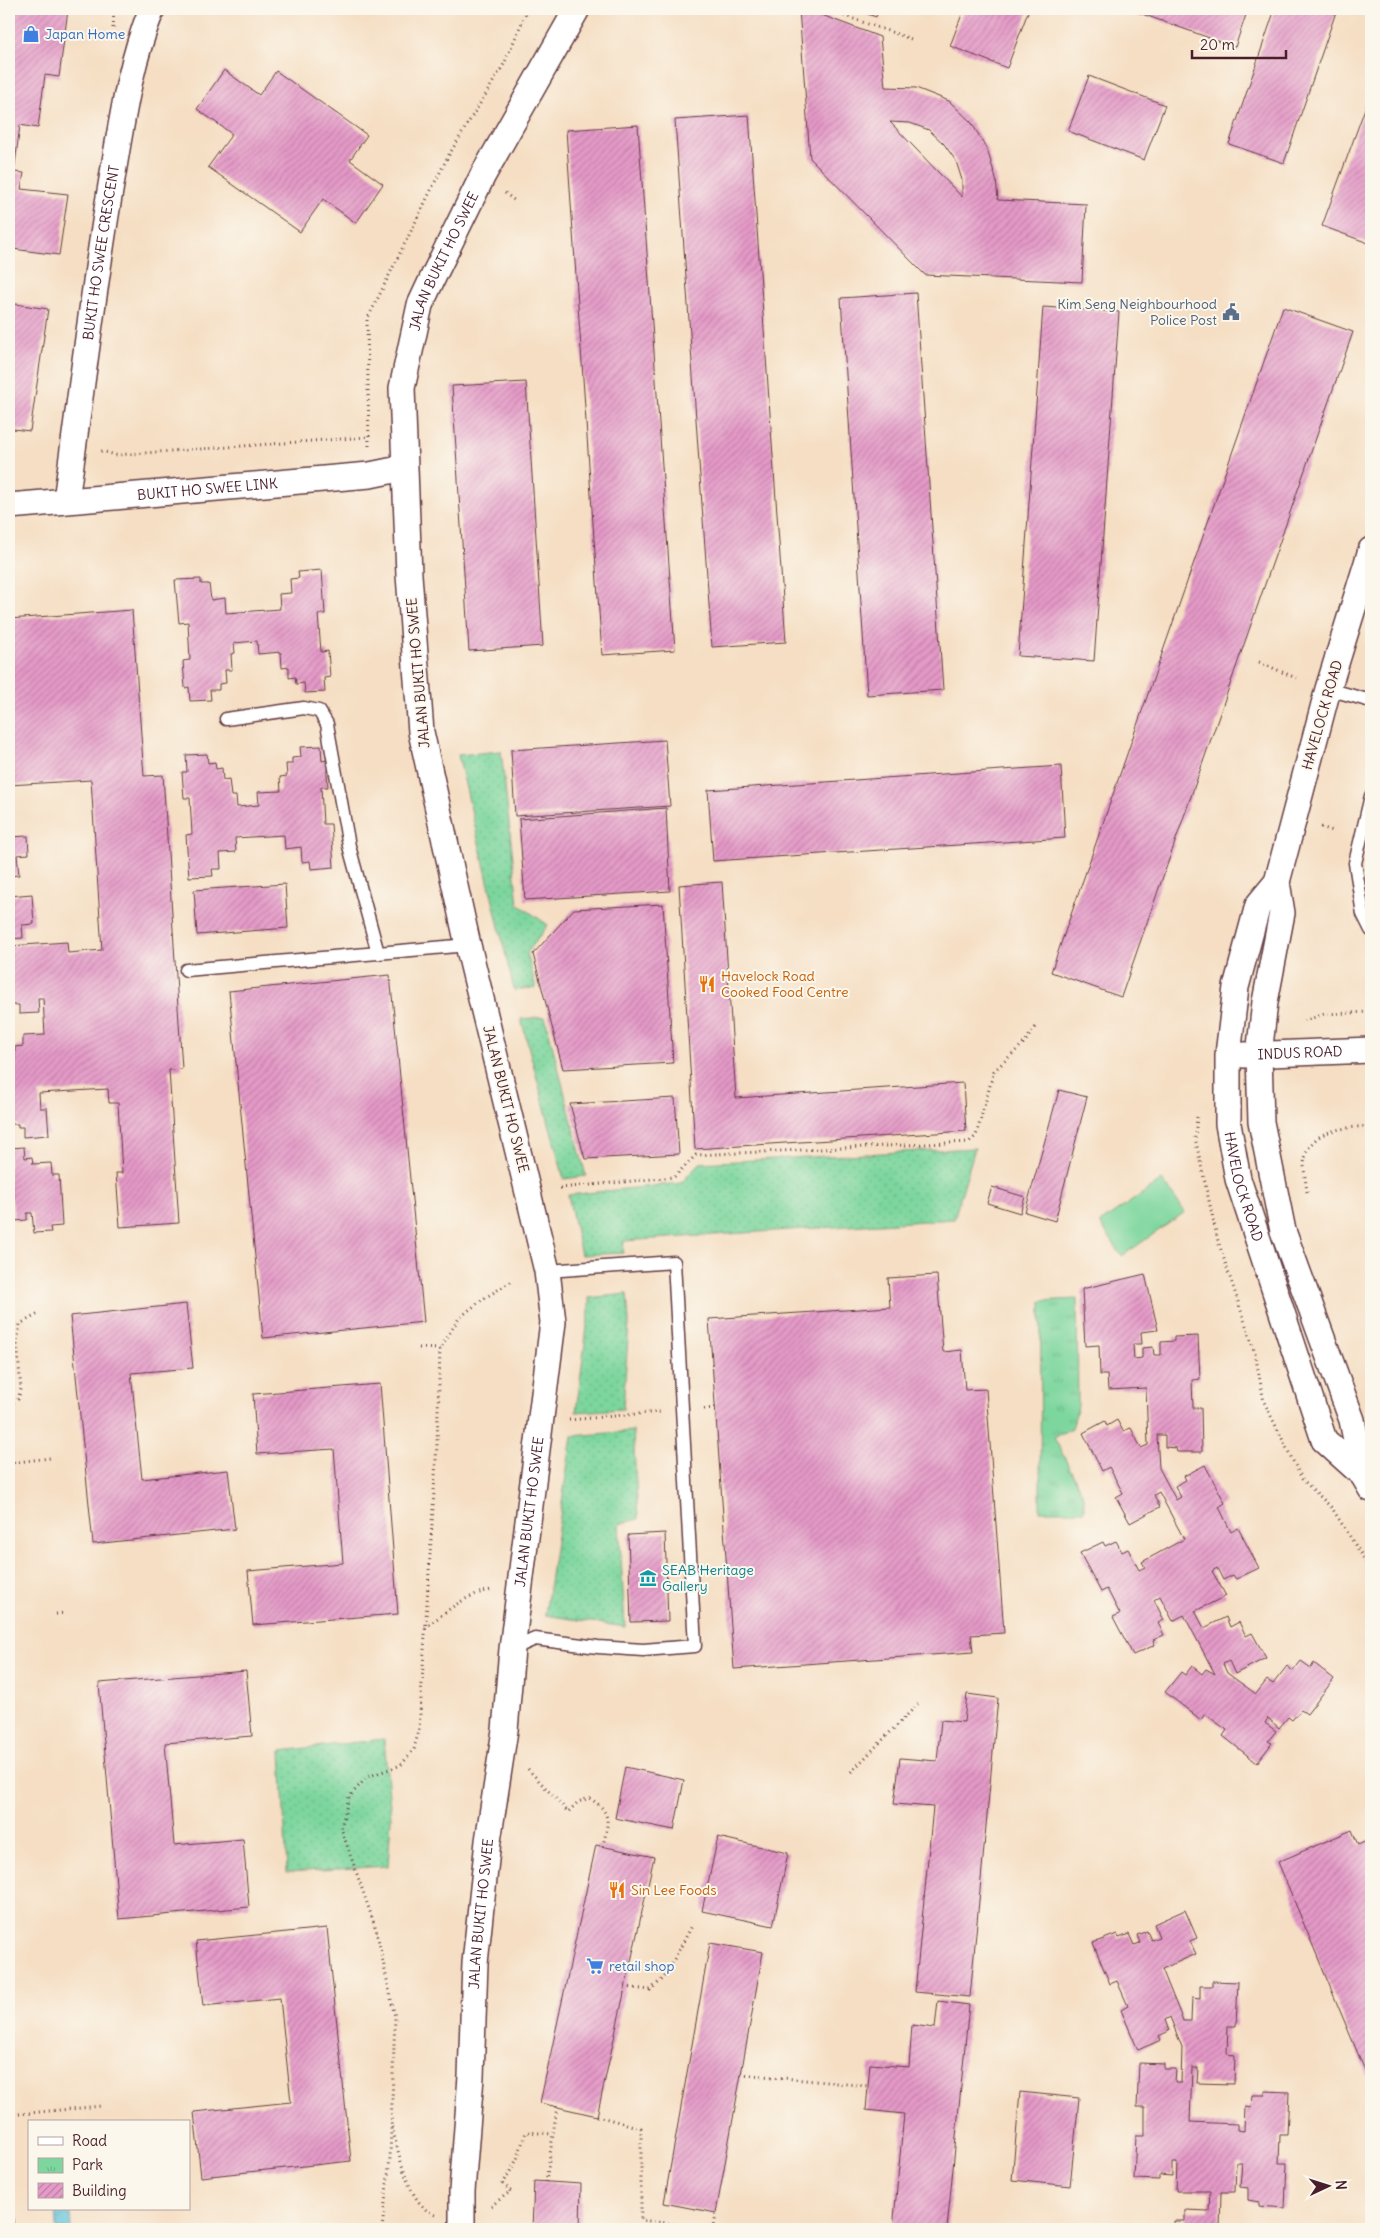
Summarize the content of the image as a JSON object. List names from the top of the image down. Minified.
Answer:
{"streets":{"street":["BUKIT HO SWEE CRESCENT","JALAN BUKIT HO SWEE","BUKIT HO SWEE LINK","HAVELOCK ROAD","INDUS ROAD"]},"crossings":[["BUKIT HO SWEE CRESCENT","BUKIT HO SWEE LINK"],["JALAN BUKIT HO SWEE","BUKIT HO SWEE LINK"],["HAVELOCK ROAD","INDUS ROAD"]],"places":{"shop":["Japan Home"],"public building":["Kim Seng Neighbourhood Police Post"],"restaurant":["Havelock Road Cooked Food Centre","Sin Lee Foods"],"museum":["SEAB Heritage Gallery"],"supermarket":["retail shop"]},"legend":["Road","Park","Building"],"scale_bar":"20 m","north":"right"}
